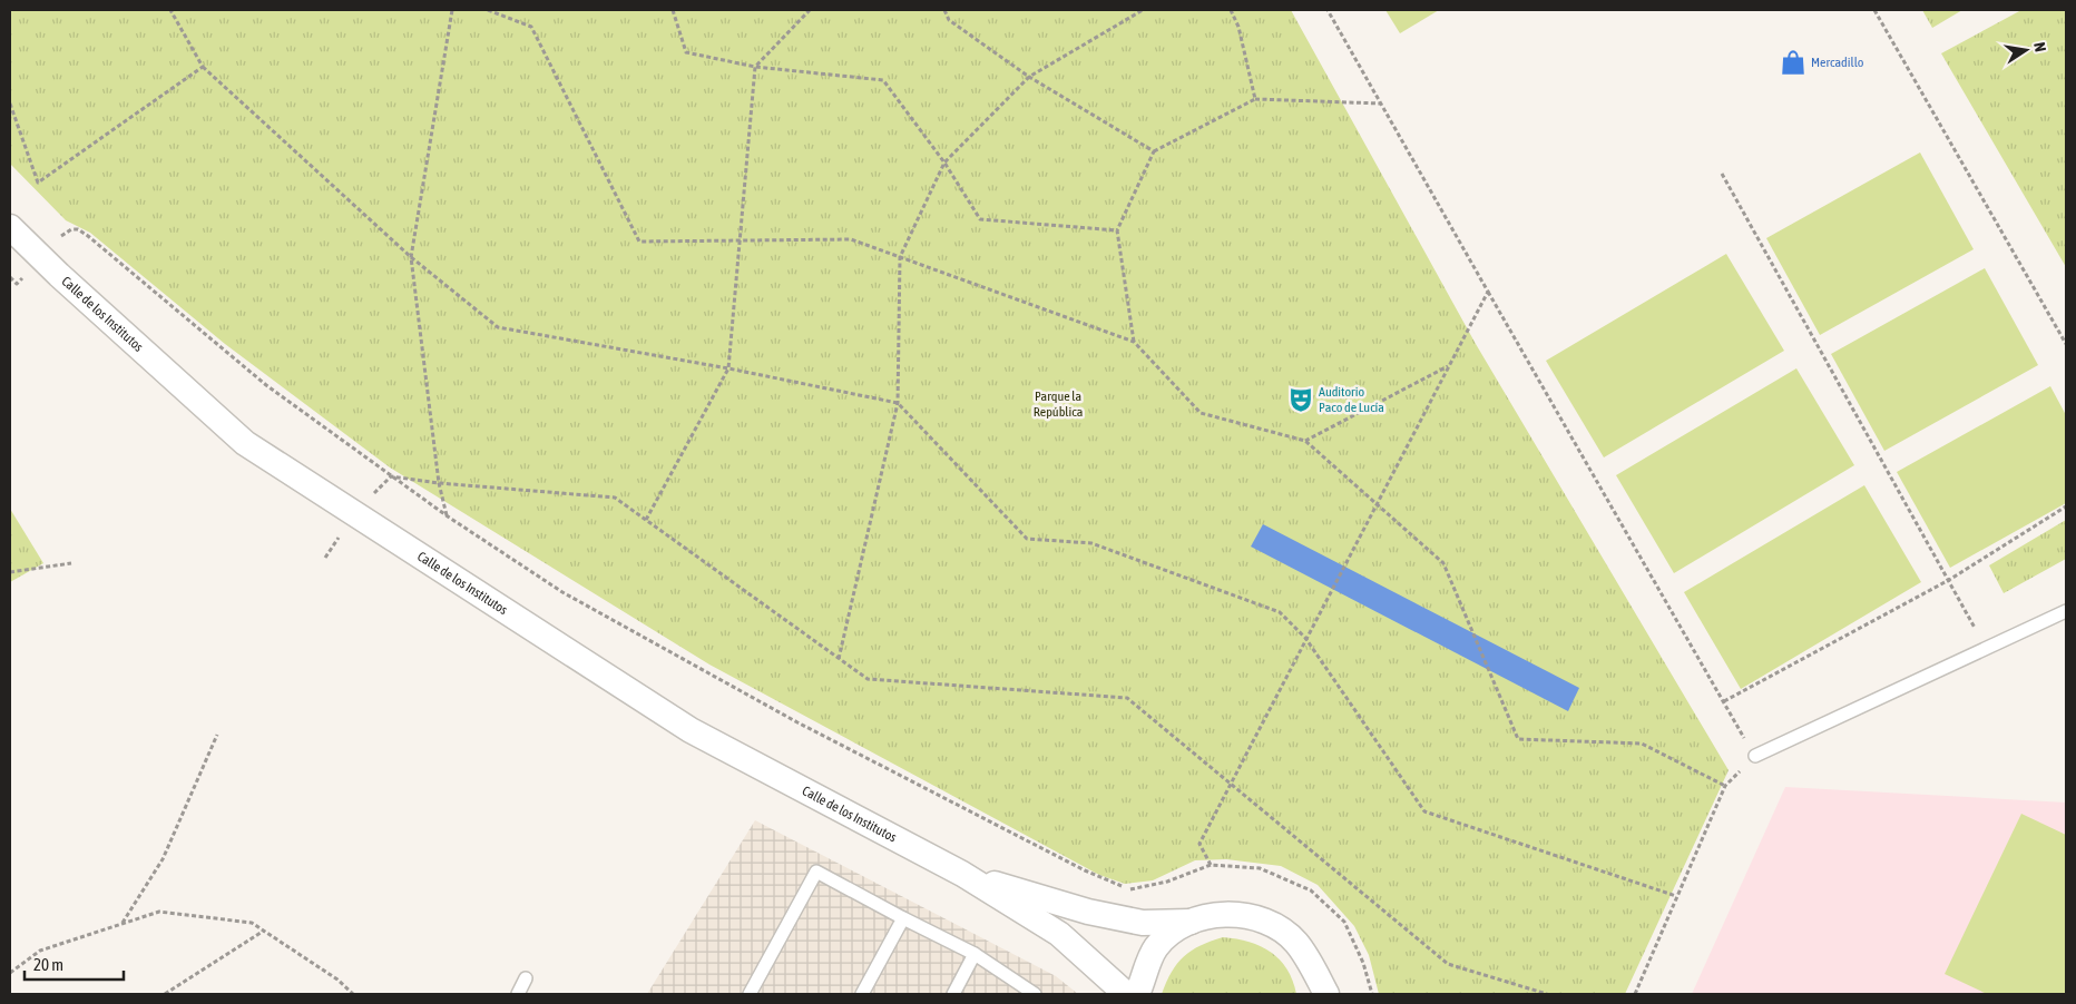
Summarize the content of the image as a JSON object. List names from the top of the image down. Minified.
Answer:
{"streets":{"street":["Calle de los Institutos"]},"parks":["Parque la República"],"places":{"shop":["Mercadillo"],"theatre":["Auditorio Paco de Lucía"]},"scale_bar":"20 m","north":"right"}
